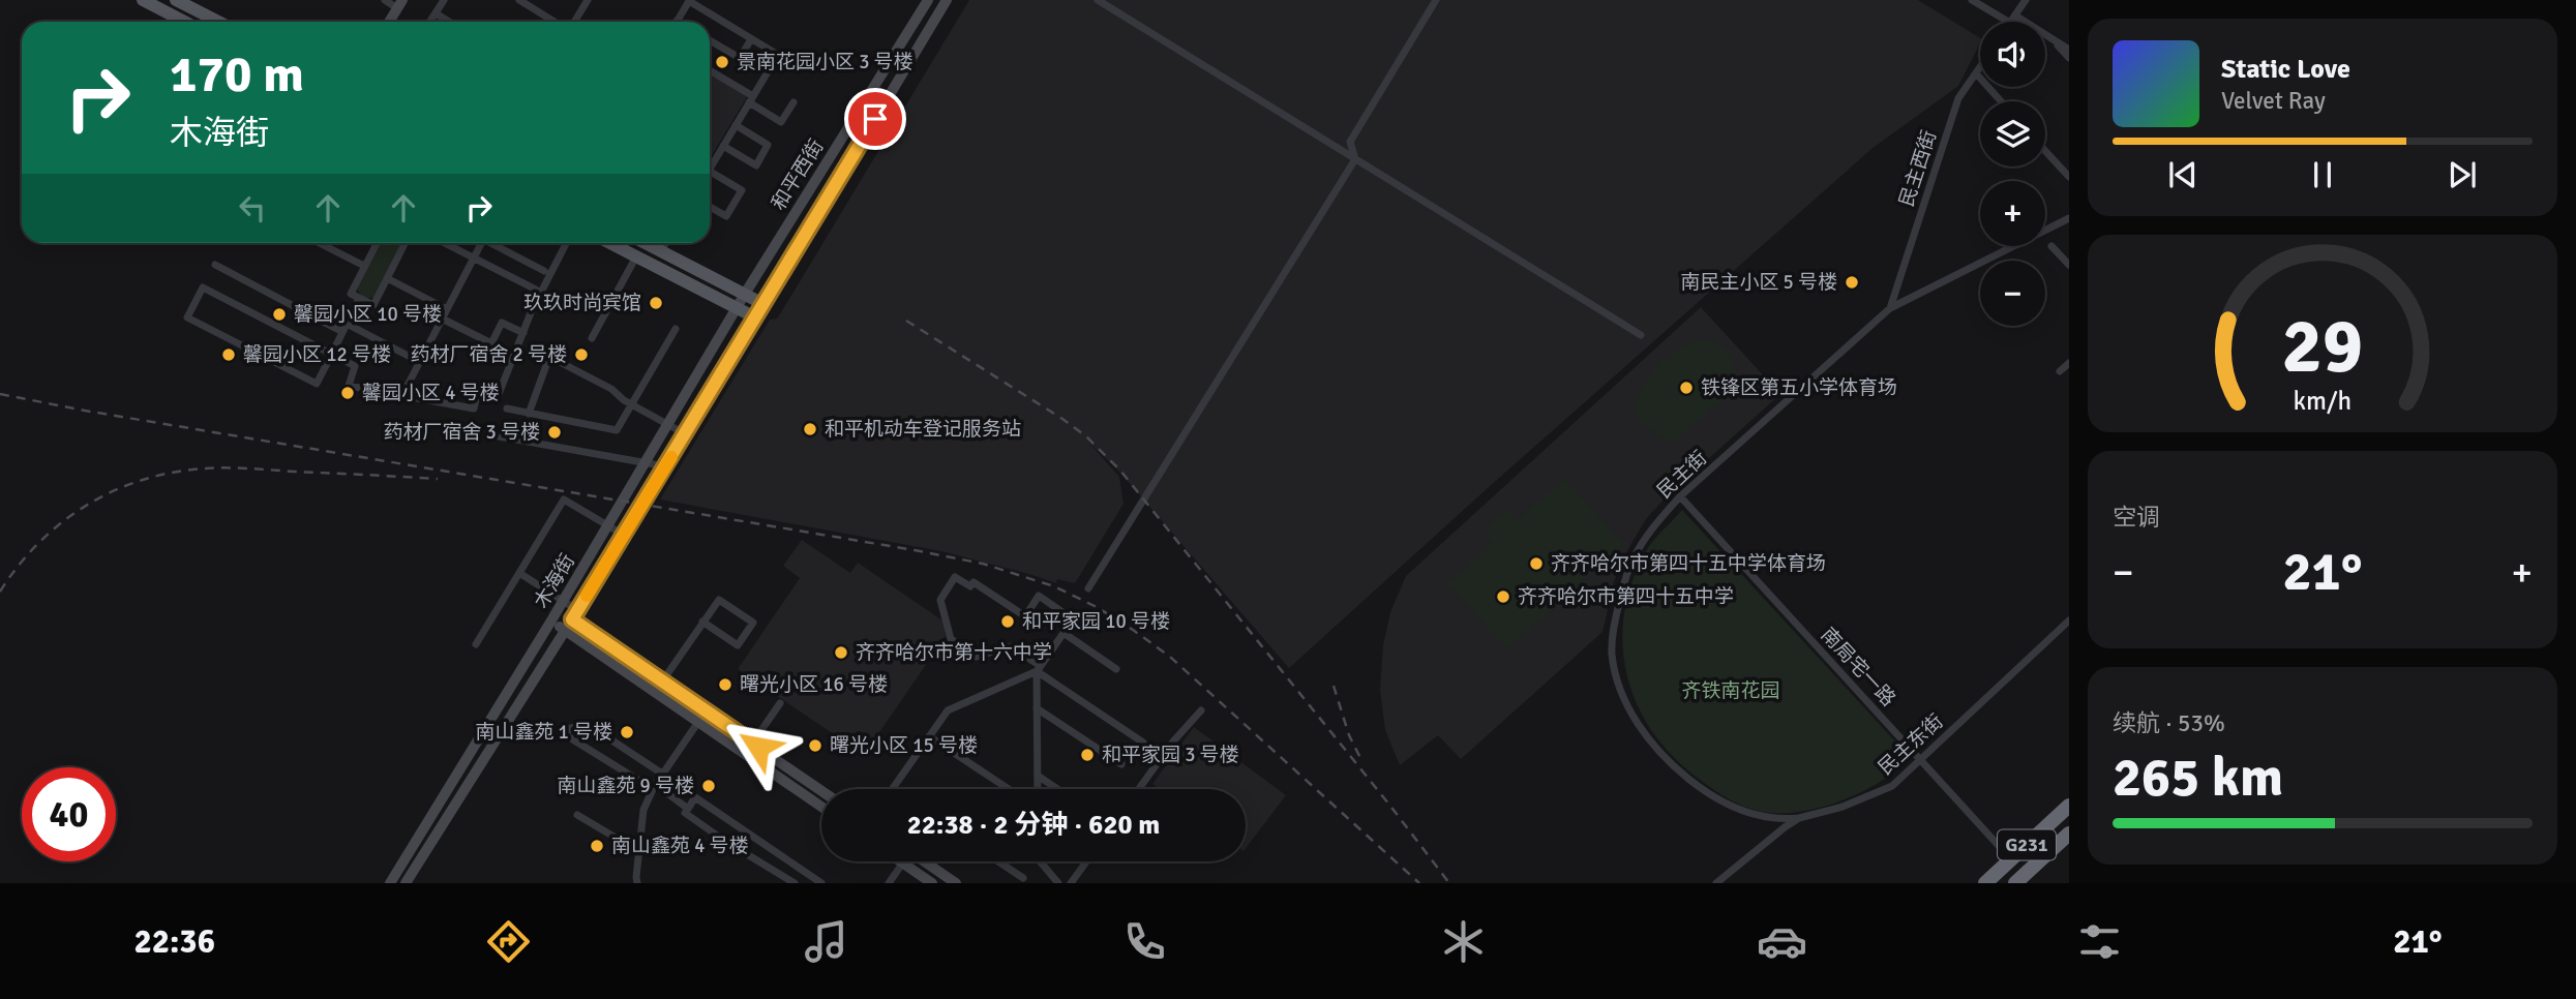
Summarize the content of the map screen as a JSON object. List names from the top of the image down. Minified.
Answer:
{"streets":{"highway":["G231"],"main road":["和平西街","木海街"],"street":["民主西街","民主街","南局宅一路","民主东街"]},"crossings":[["民主西街","民主街"],["和平西街","木海街"],["民主街","南局宅一路"],["民主街","民主东街"],["南局宅一路","民主东街"],["南局宅一路","G231"]],"parks":["齐铁南花园"],"places":["景南花园小区 3 号楼","南民主小区 5 号楼","玖玖时尚宾馆","馨园小区 10 号楼","馨园小区 12 号楼","药材厂宿舍 2 号楼","铁锋区第五小学体育场","馨园小区 4 号楼","和平机动车登记服务站","药材厂宿舍 3 号楼","齐齐哈尔市第四十五中学体育场","齐齐哈尔市第四十五中学","和平家园 10 号楼","齐齐哈尔市第十六中学","曙光小区 16 号楼","南山鑫苑 1 号楼","曙光小区 15 号楼","和平家园 3 号楼","南山鑫苑 9 号楼","南山鑫苑 4 号楼"],"page":{"map_buttons":["+","−"],"turn":["170 m","木海街"],"song":["Static Love","Velvet Ray"],"tile":["空调",["续航 · 53%","265 km"]],"heat":["−","21°","+"],"limit":"40","trip":"22:38 · 2 分钟 · 620 m","tabs":["22:36","21°"],"gauge":["29","km/h"]}}
